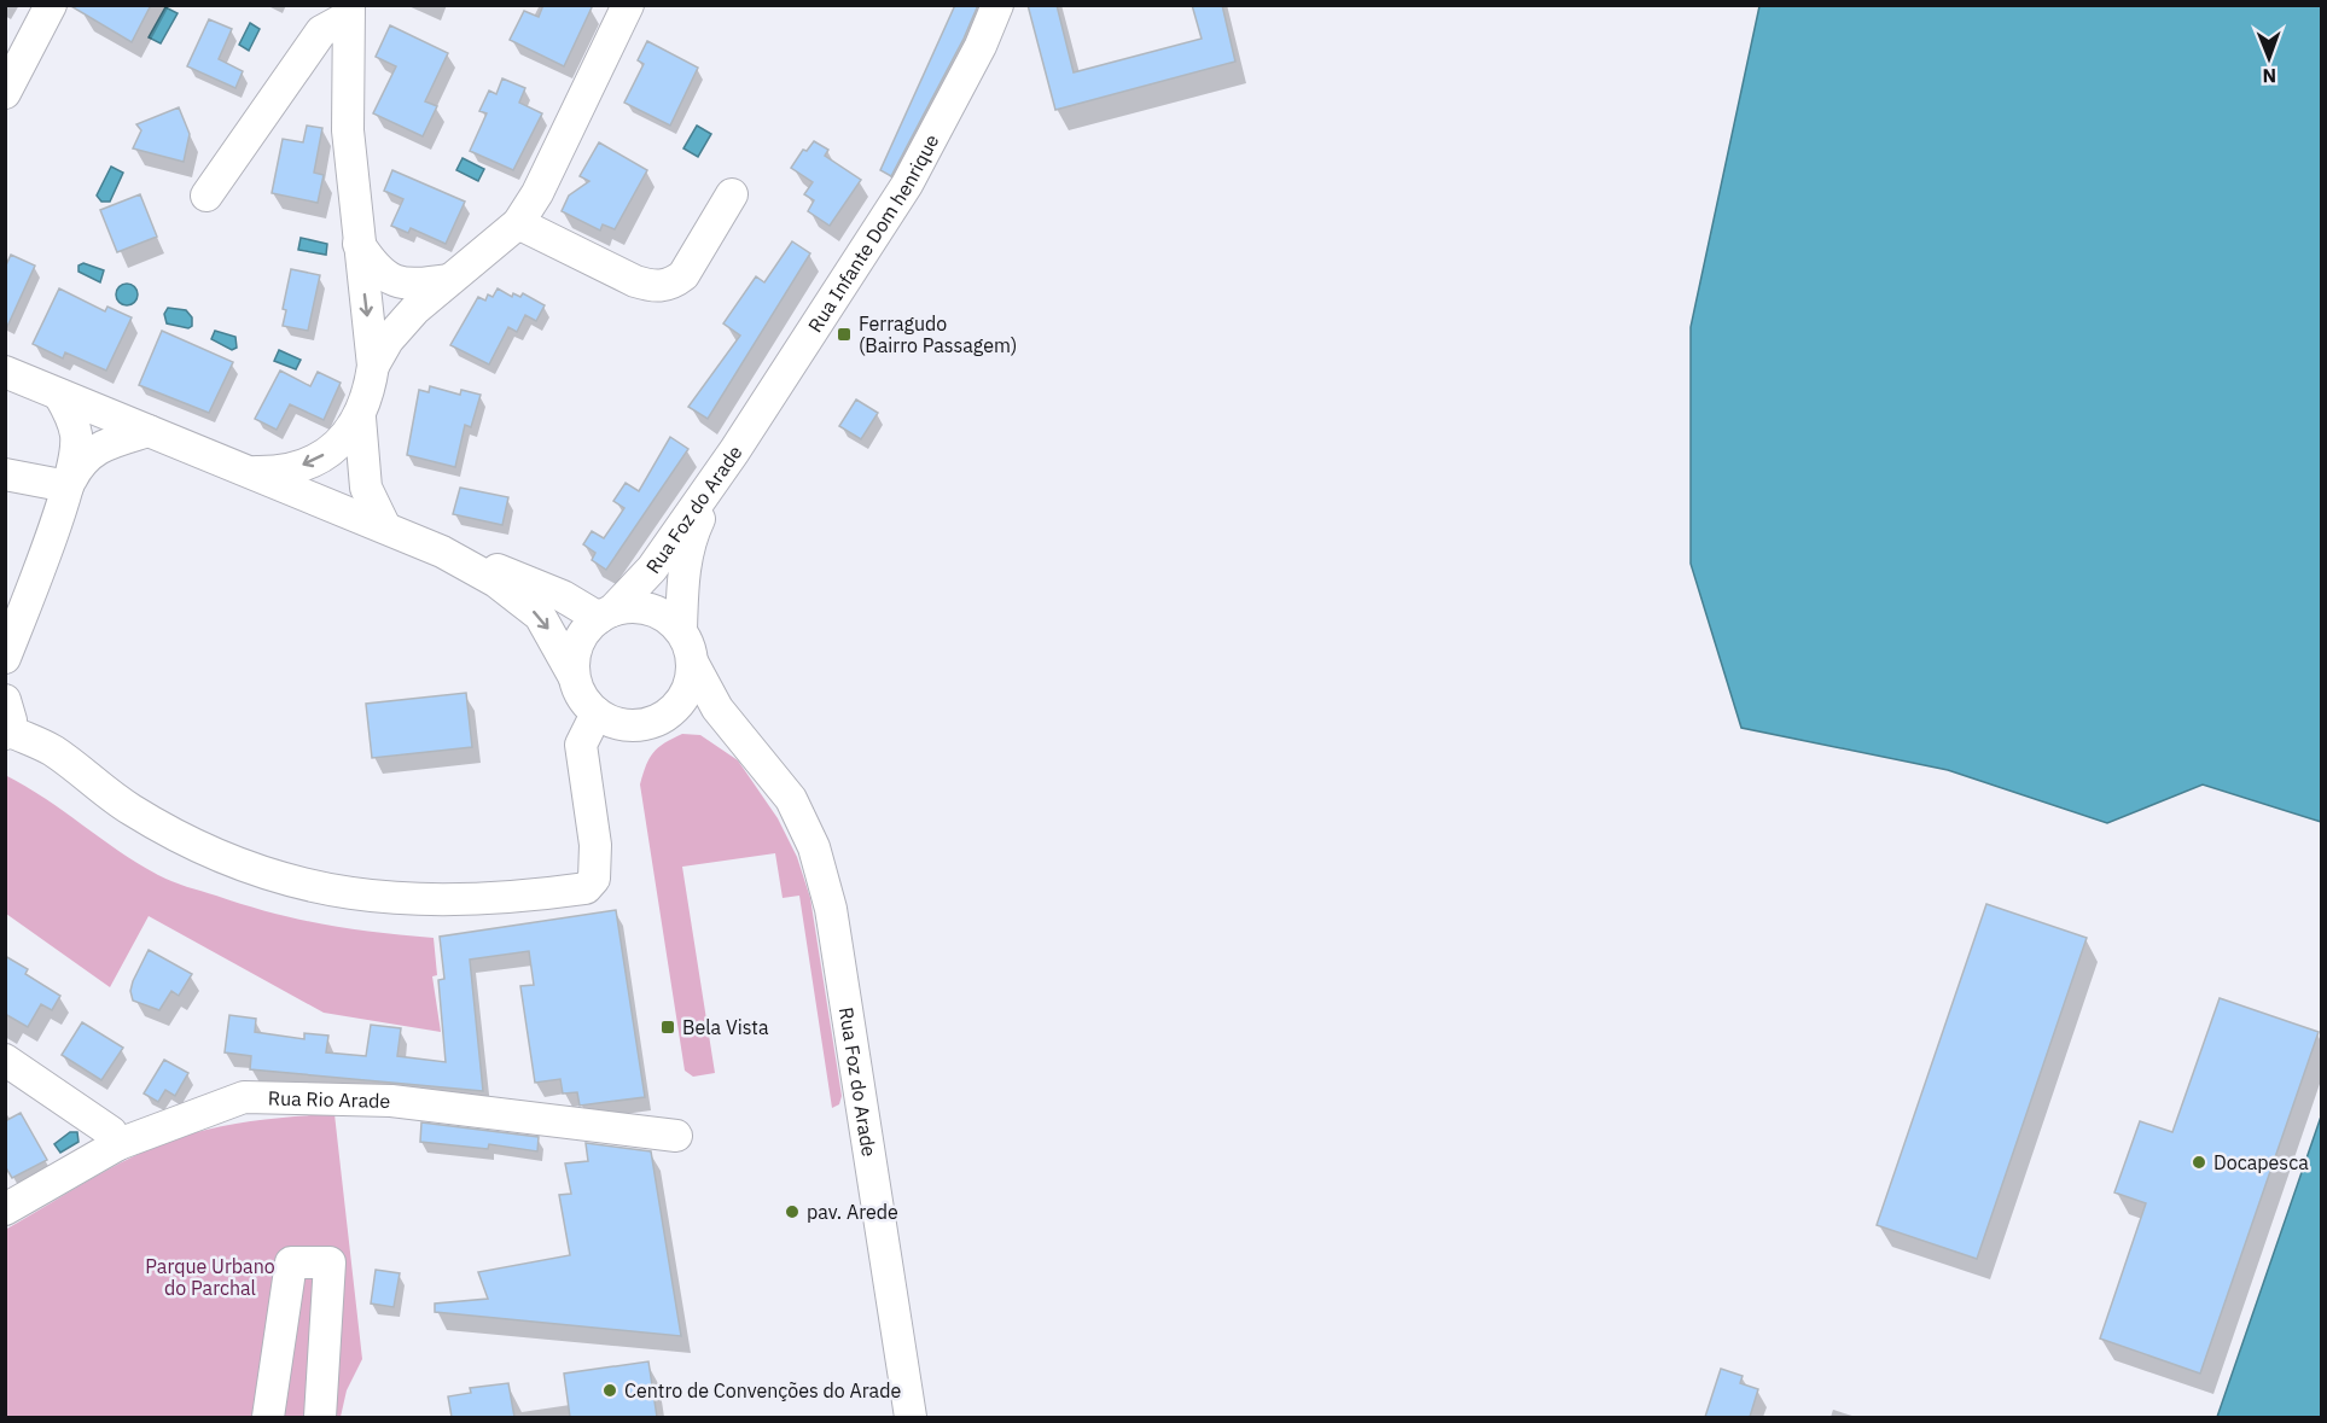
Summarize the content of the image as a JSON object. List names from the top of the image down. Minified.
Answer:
{"streets":{"street":["Rua Infante Dom henrique","Rua Foz do Arade","Rua Rio Arade"]},"crossings":[["Rua Infante Dom henrique","Rua Foz do Arade"]],"parks":["Parque Urbano do Parchal"],"places":{"transit":["Ferragudo (Bairro Passagem)","Bela Vista"],"other":["Docapesca","pav. Arede","Centro de Convenções do Arade"]},"north":"bottom"}
